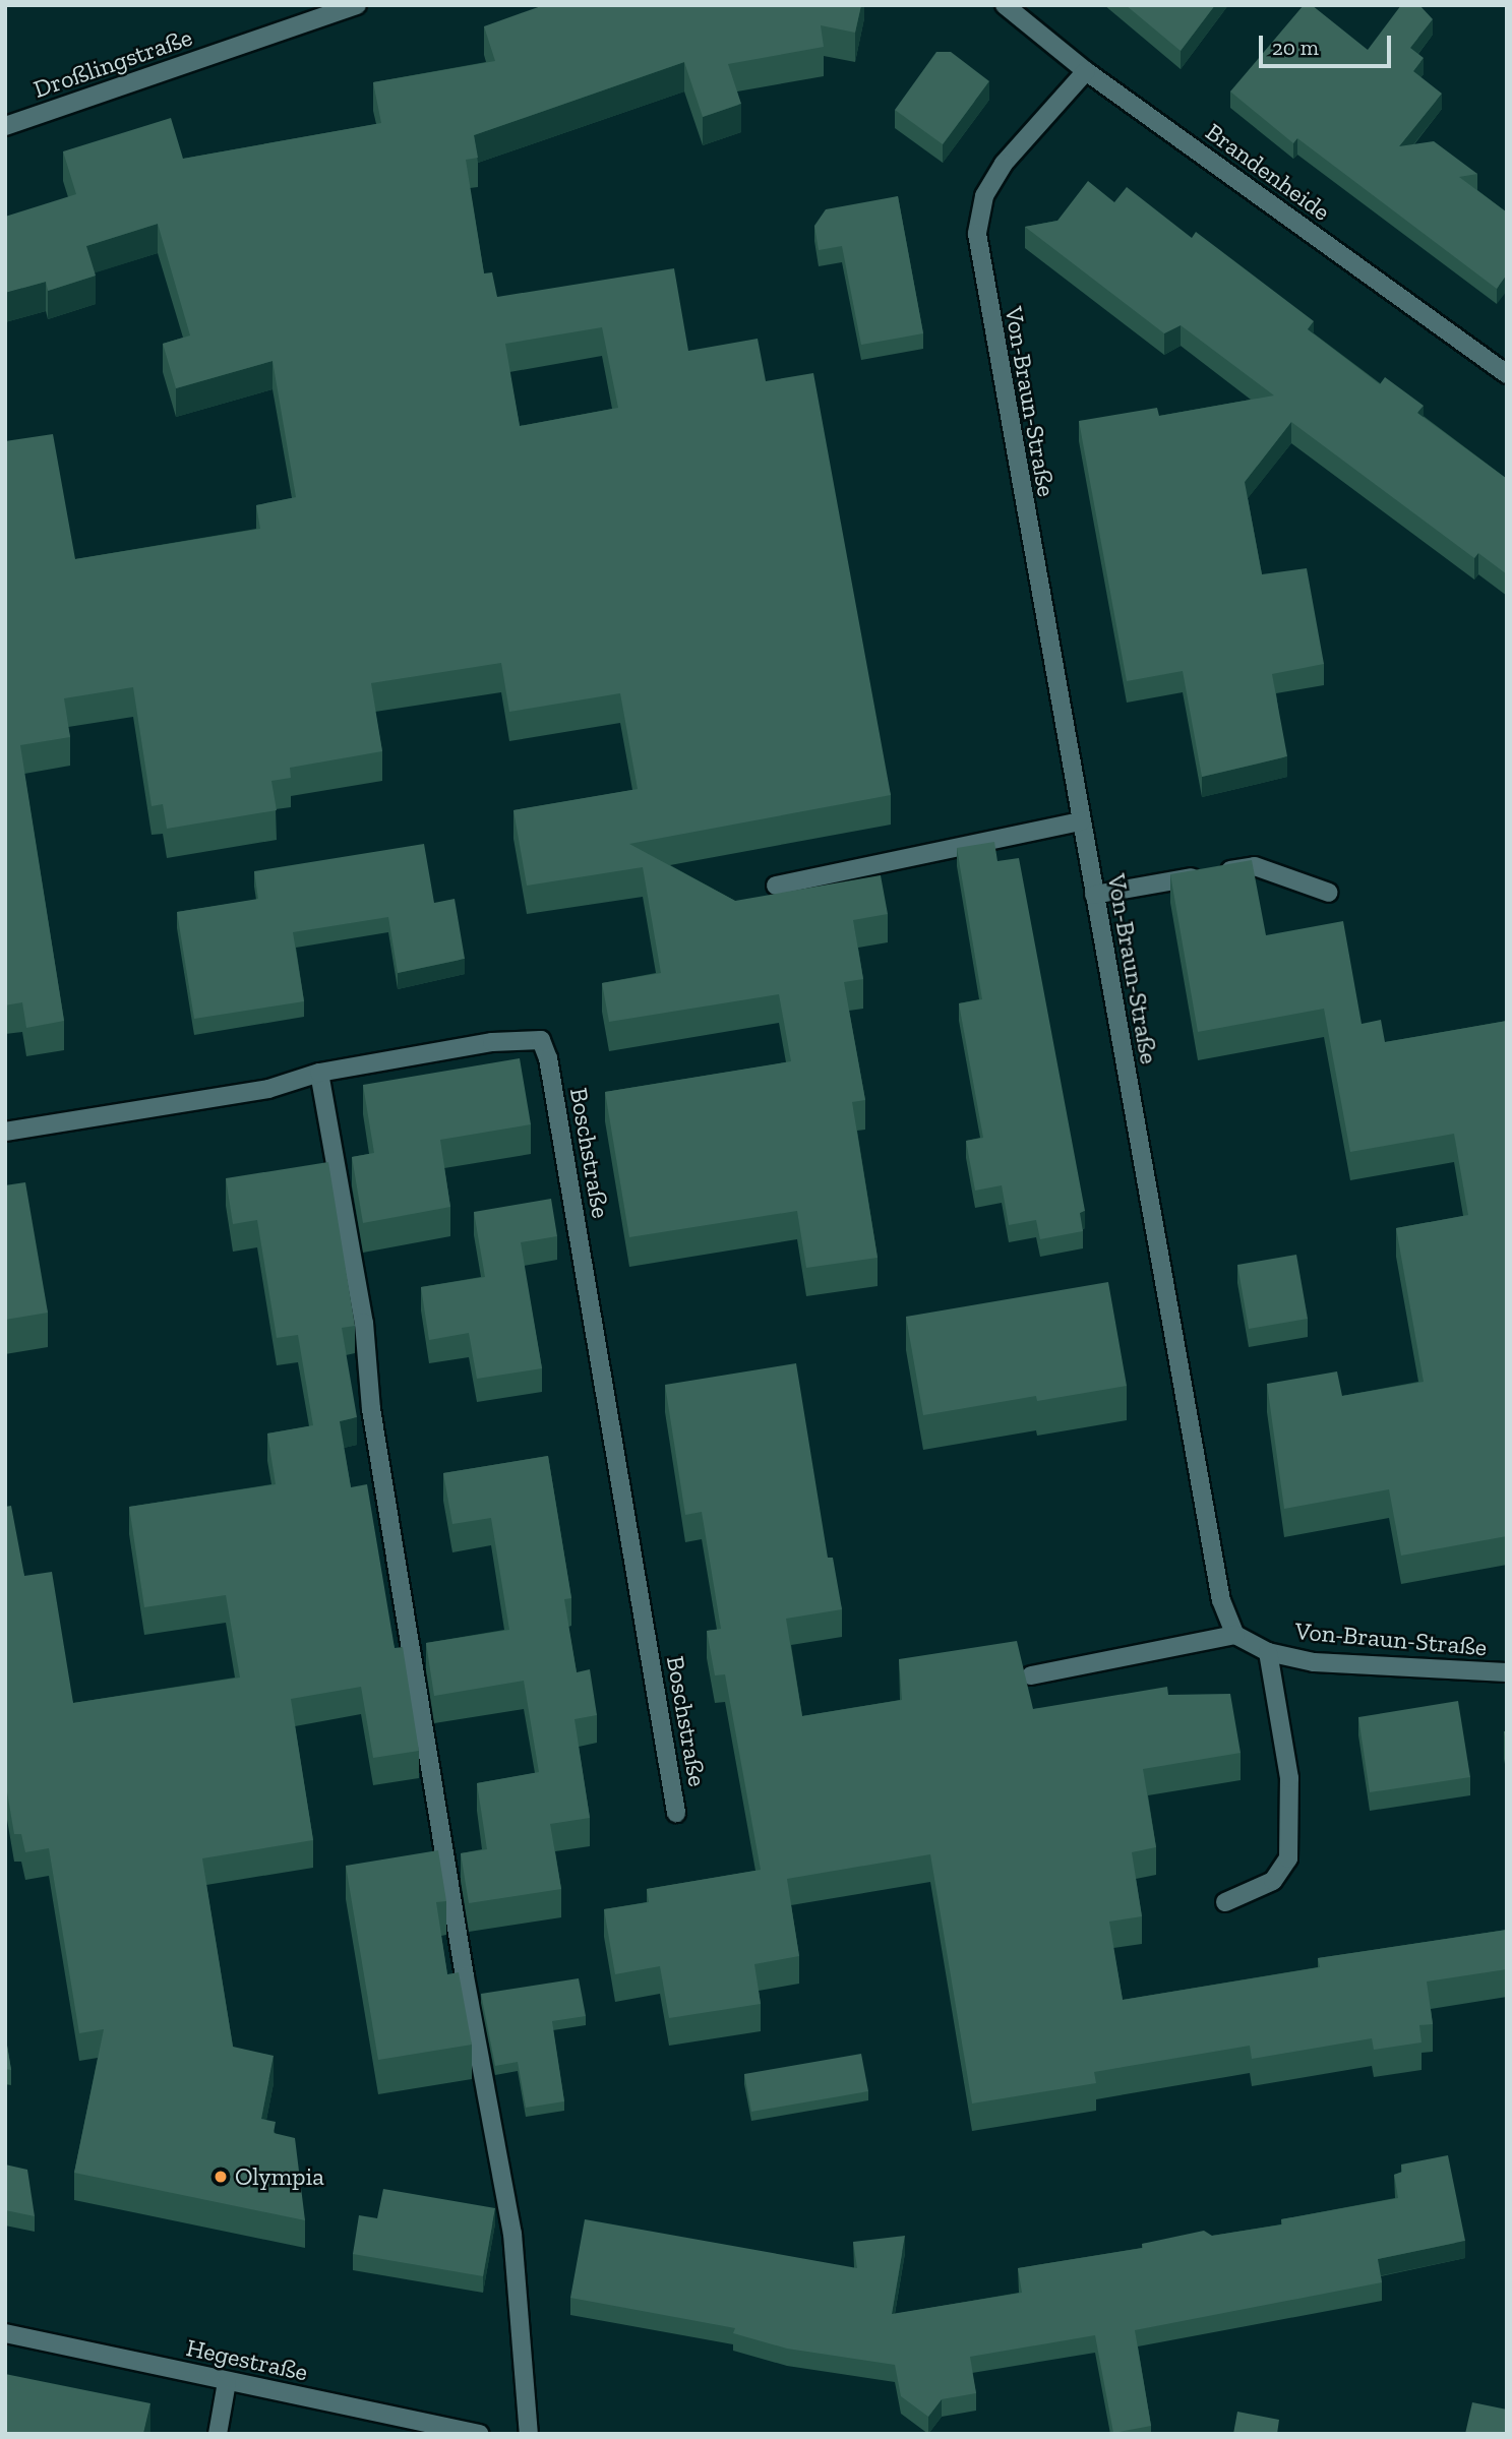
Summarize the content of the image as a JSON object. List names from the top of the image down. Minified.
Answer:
{"streets":{"street":["Droßlingstraße","Brandenheide","Von-Braun-Straße","Boschstraße","Hegestraße"]},"crossings":[["Brandenheide","Von-Braun-Straße"]],"places":["Olympia"],"scale_bar":"20 m"}
